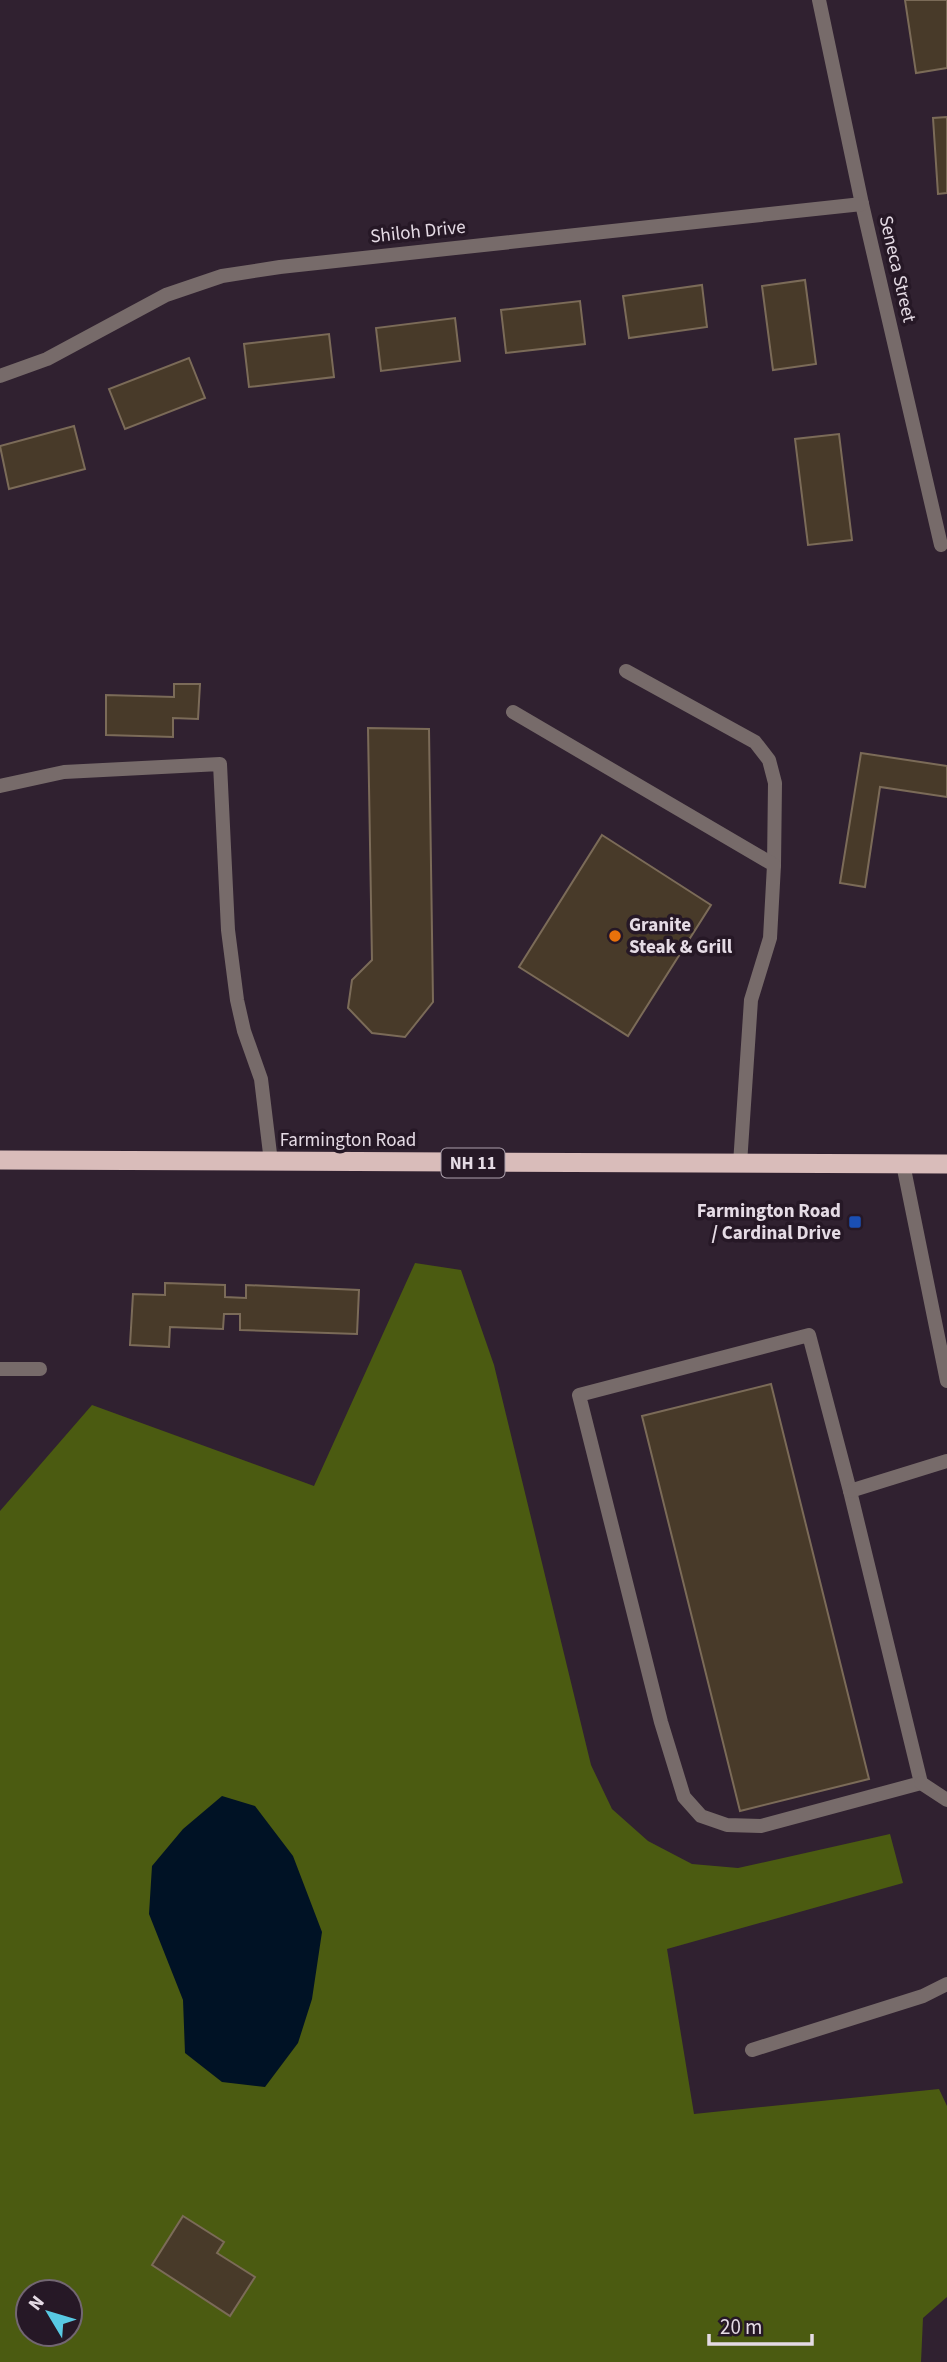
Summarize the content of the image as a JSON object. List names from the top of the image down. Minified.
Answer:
{"streets":{"highway":["Farmington Road","NH 11"],"street":["Shiloh Drive","Seneca Street"]},"crossings":[["Shiloh Drive","Seneca Street"]],"places":{"other":["Granite Steak & Grill"],"transit":["Farmington Road / Cardinal Drive"]},"scale_bar":"20 m","north":"top left"}
